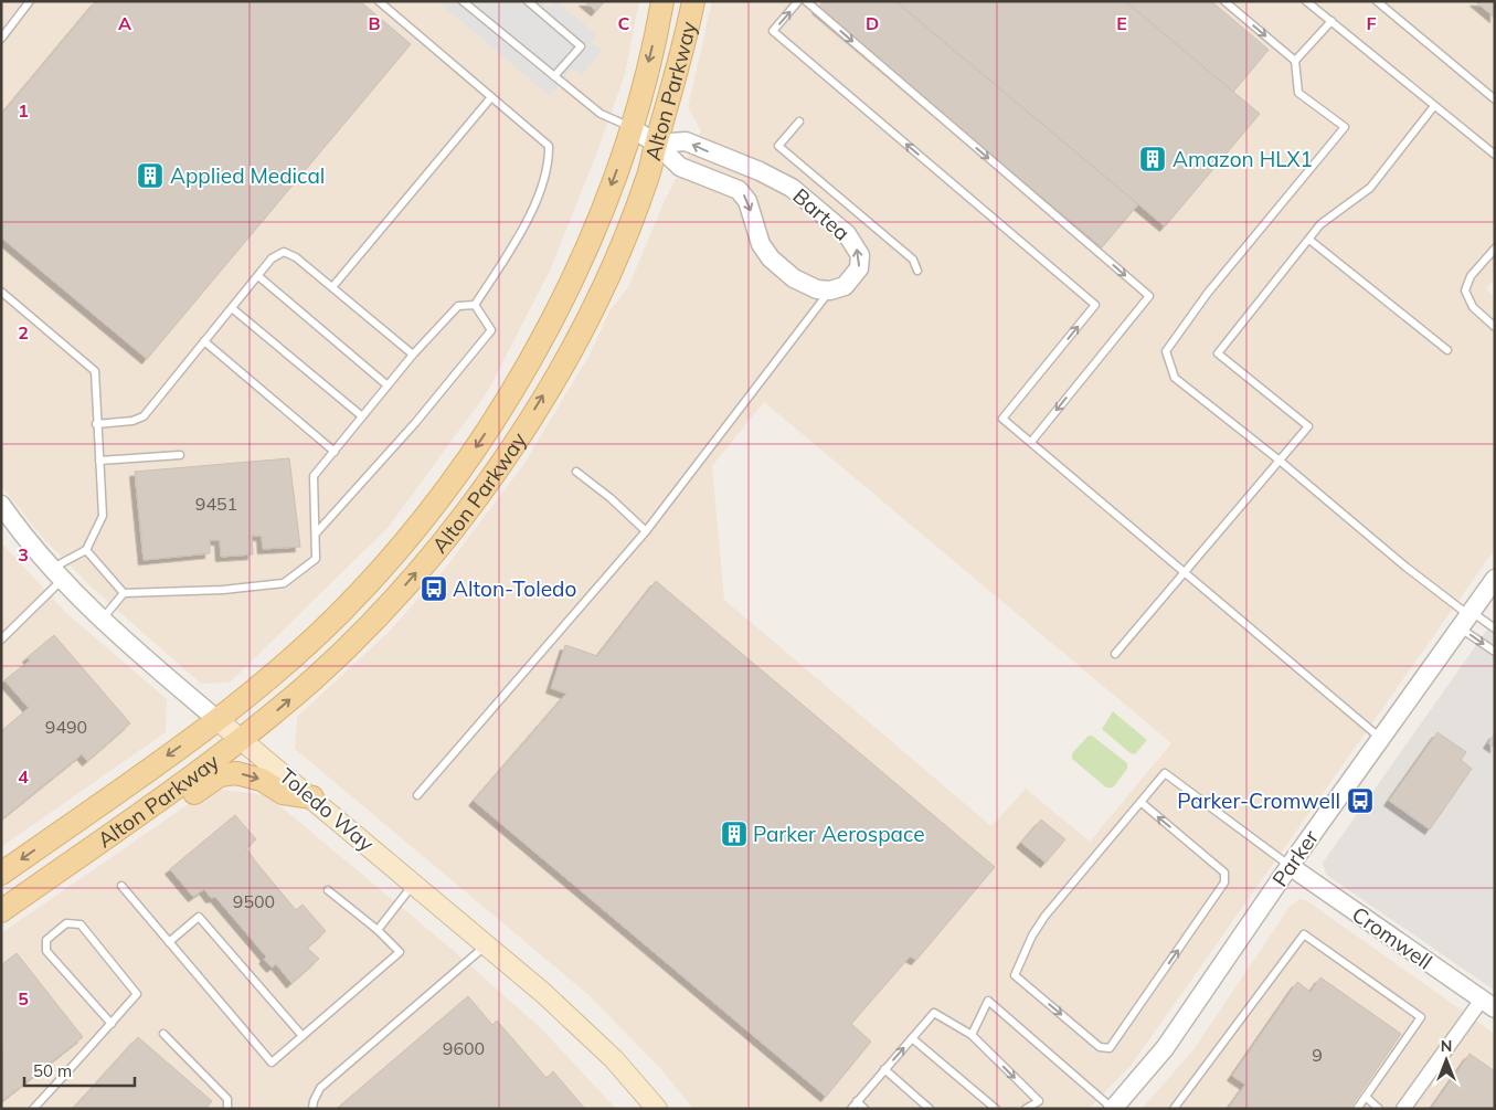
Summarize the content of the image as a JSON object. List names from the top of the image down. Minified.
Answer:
{"streets":{"main road":["Alton Parkway","Toledo Way"],"street":["Bartea","Parker","Cromwell"]},"crossings":[["Alton Parkway","Bartea"],["Alton Parkway","Toledo Way"],["Parker","Cromwell"]],"places":{"building":["Amazon HLX1","Applied Medical","Parker Aerospace"],"bus stop":["Alton-Toledo","Parker-Cromwell"]},"house_numbers":["9451","9490","9500","9600","9"],"scale_bar":"50 m","north":"top","grid":{"columns":["A","B","C","D","E","F"],"rows":["1","2","3","4","5"]}}
